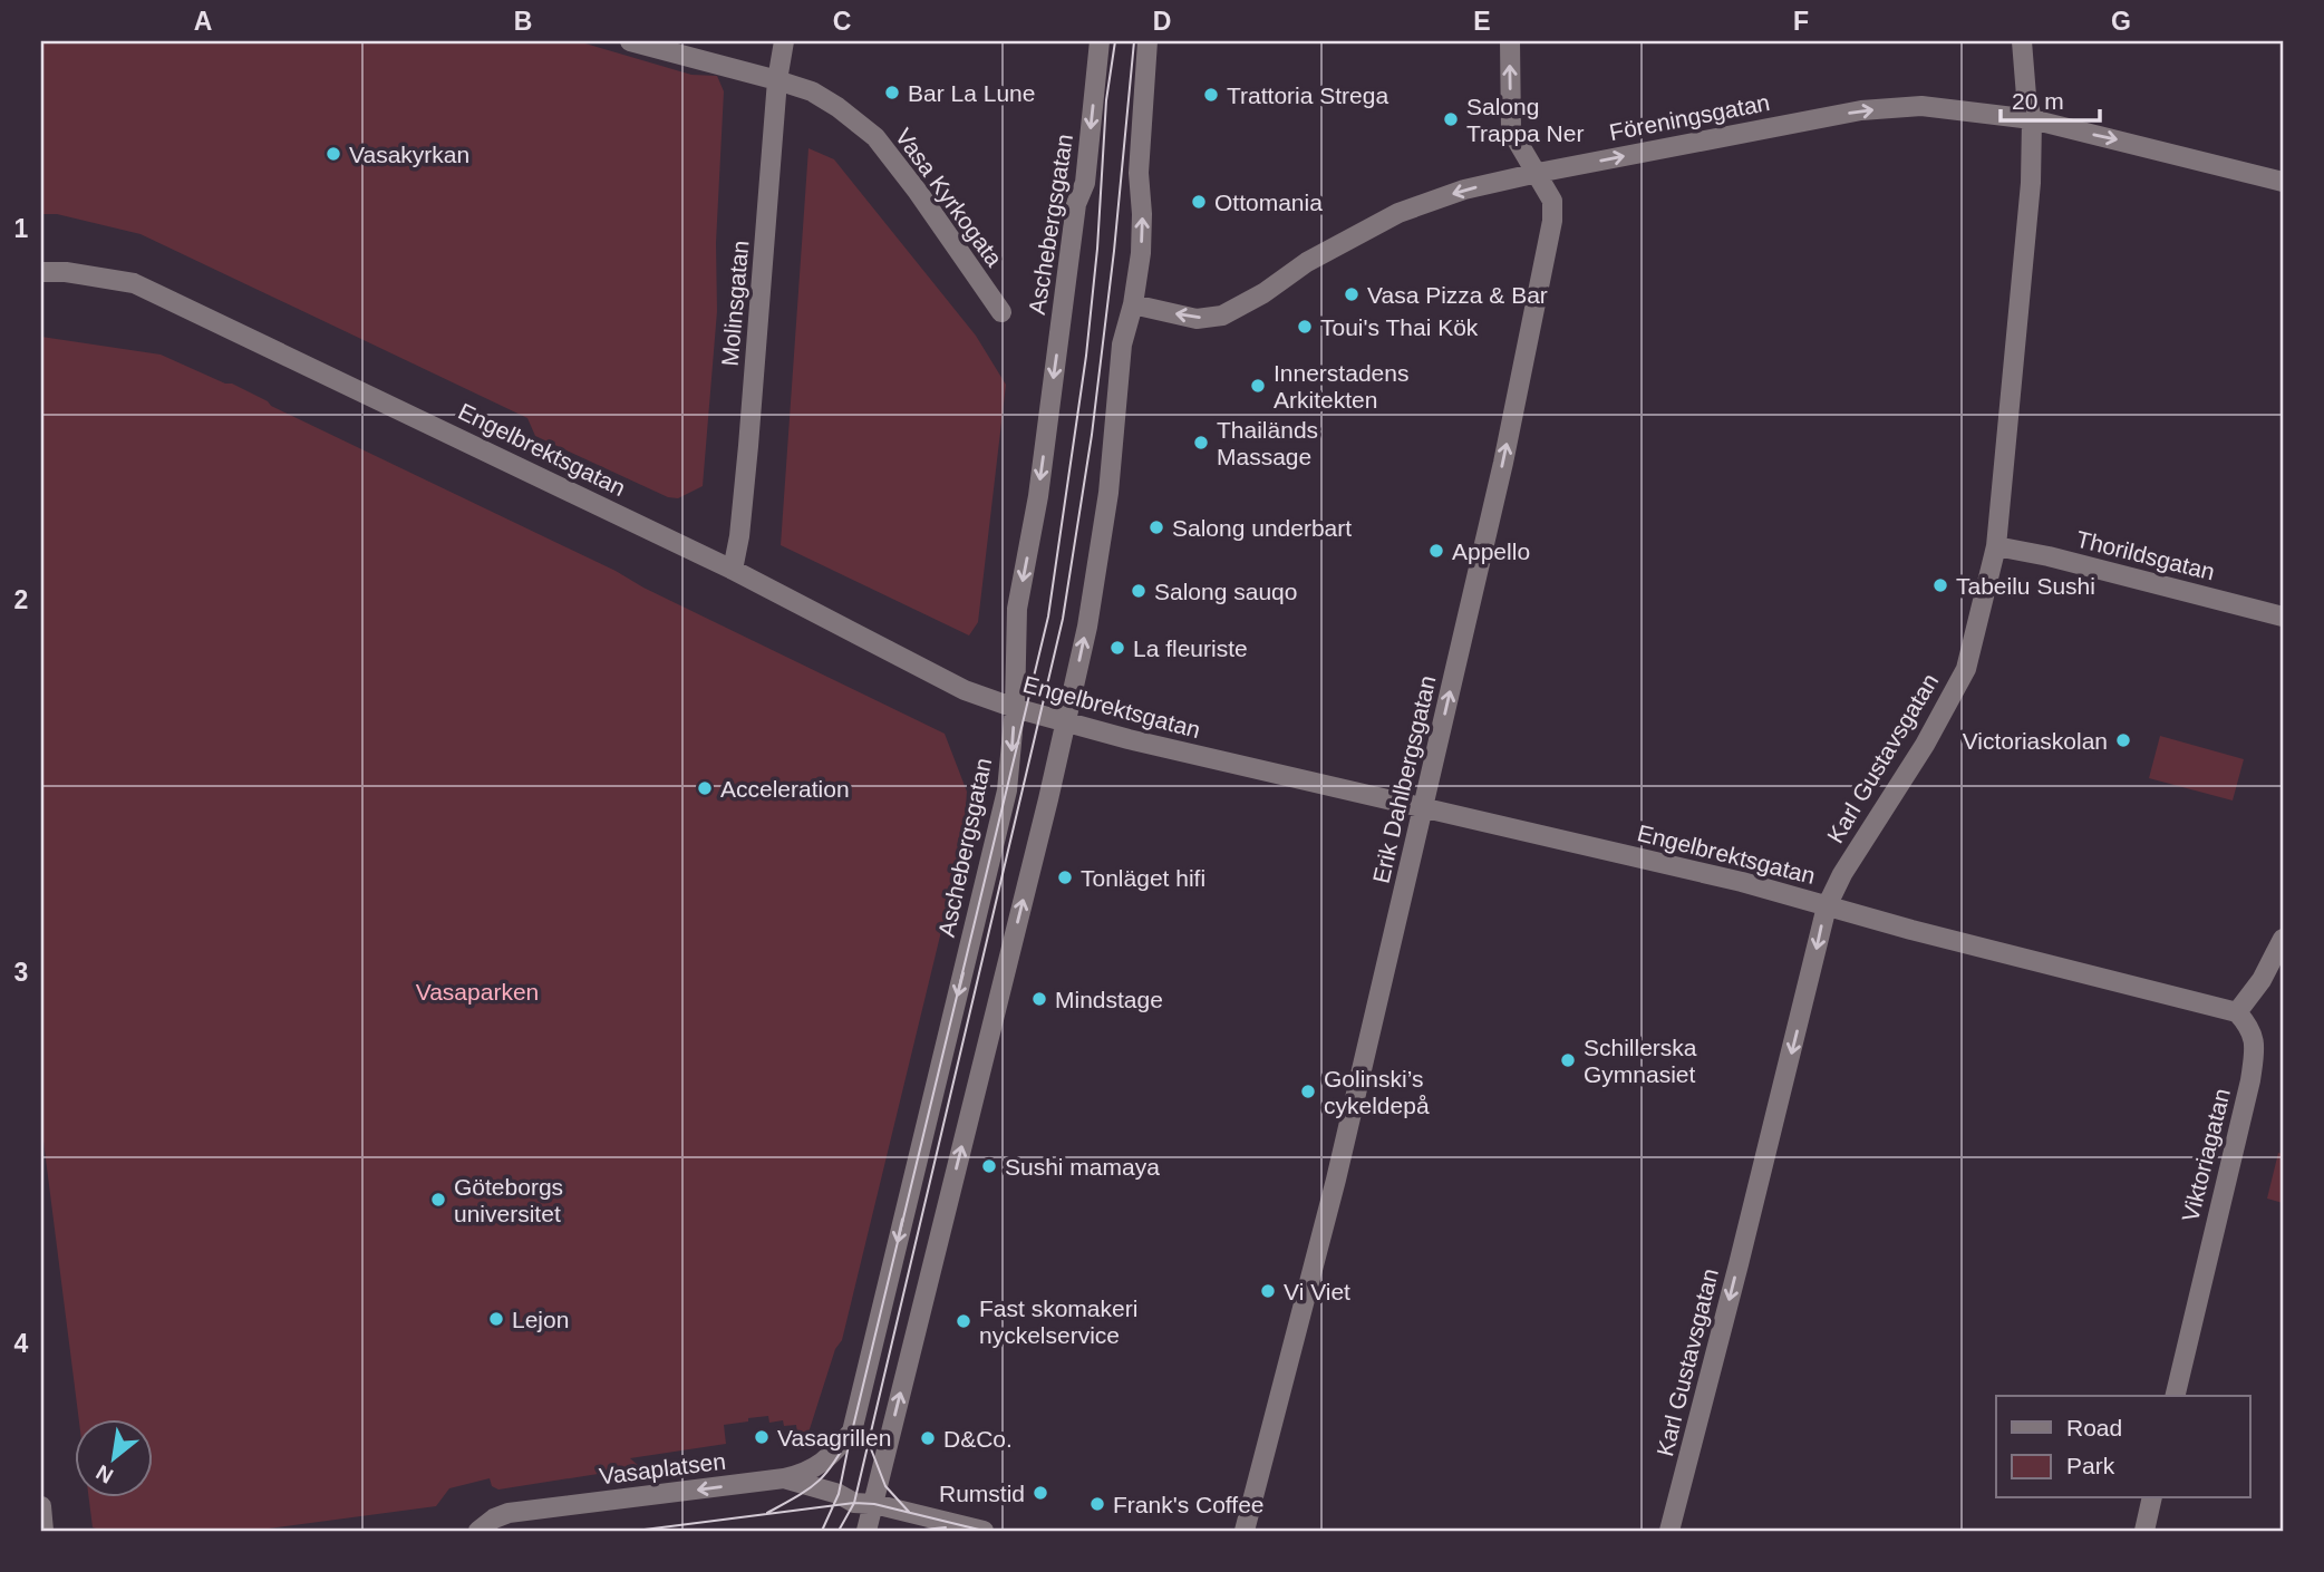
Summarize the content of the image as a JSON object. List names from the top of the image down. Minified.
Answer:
{"streets":{"street":["Föreningsgatan","Vasa Kyrkogata","Aschebergsgatan","Molinsgatan","Engelbrektsgatan","Thorildsgatan","Karl Gustavsgatan","Erik Dahlbergsgatan","Viktoriagatan","Vasaplatsen"]},"crossings":[["Föreningsgatan","Karl Gustavsgatan"],["Föreningsgatan","Erik Dahlbergsgatan"],["Vasa Kyrkogata","Molinsgatan"],["Aschebergsgatan","Engelbrektsgatan"],["Aschebergsgatan","Vasaplatsen"],["Molinsgatan","Engelbrektsgatan"],["Engelbrektsgatan","Karl Gustavsgatan"],["Engelbrektsgatan","Erik Dahlbergsgatan"],["Engelbrektsgatan","Viktoriagatan"],["Thorildsgatan","Karl Gustavsgatan"]],"one_way":["Karl Gustavsgatan","Erik Dahlbergsgatan","Vasaplatsen"],"parks":["Vasaparken"],"places":["Bar La Lune","Trattoria Strega","Salong Trappa Ner","Vasakyrkan","Ottomania","Vasa Pizza & Bar","Toui's Thai Kök","Innerstadens Arkitekten","Thailänds Massage","Salong underbart","Appello","Tabeilu Sushi","Salong sauqo","La fleuriste","Victoriaskolan","Acceleration","Tonläget hifi","Mindstage","Schillerska Gymnasiet","Golinski’s cykeldepå","Sushi mamaya","Göteborgs universitet","Vi Viet","Lejon","Fast skomakeri nyckelservice","Vasagrillen","D&Co.","Rumstid","Frank's Coffee"],"legend":["Road","Park"],"scale_bar":"20 m","north":"bottom left","grid":{"columns":["A","B","C","D","E","F","G"],"rows":["1","2","3","4"]}}
